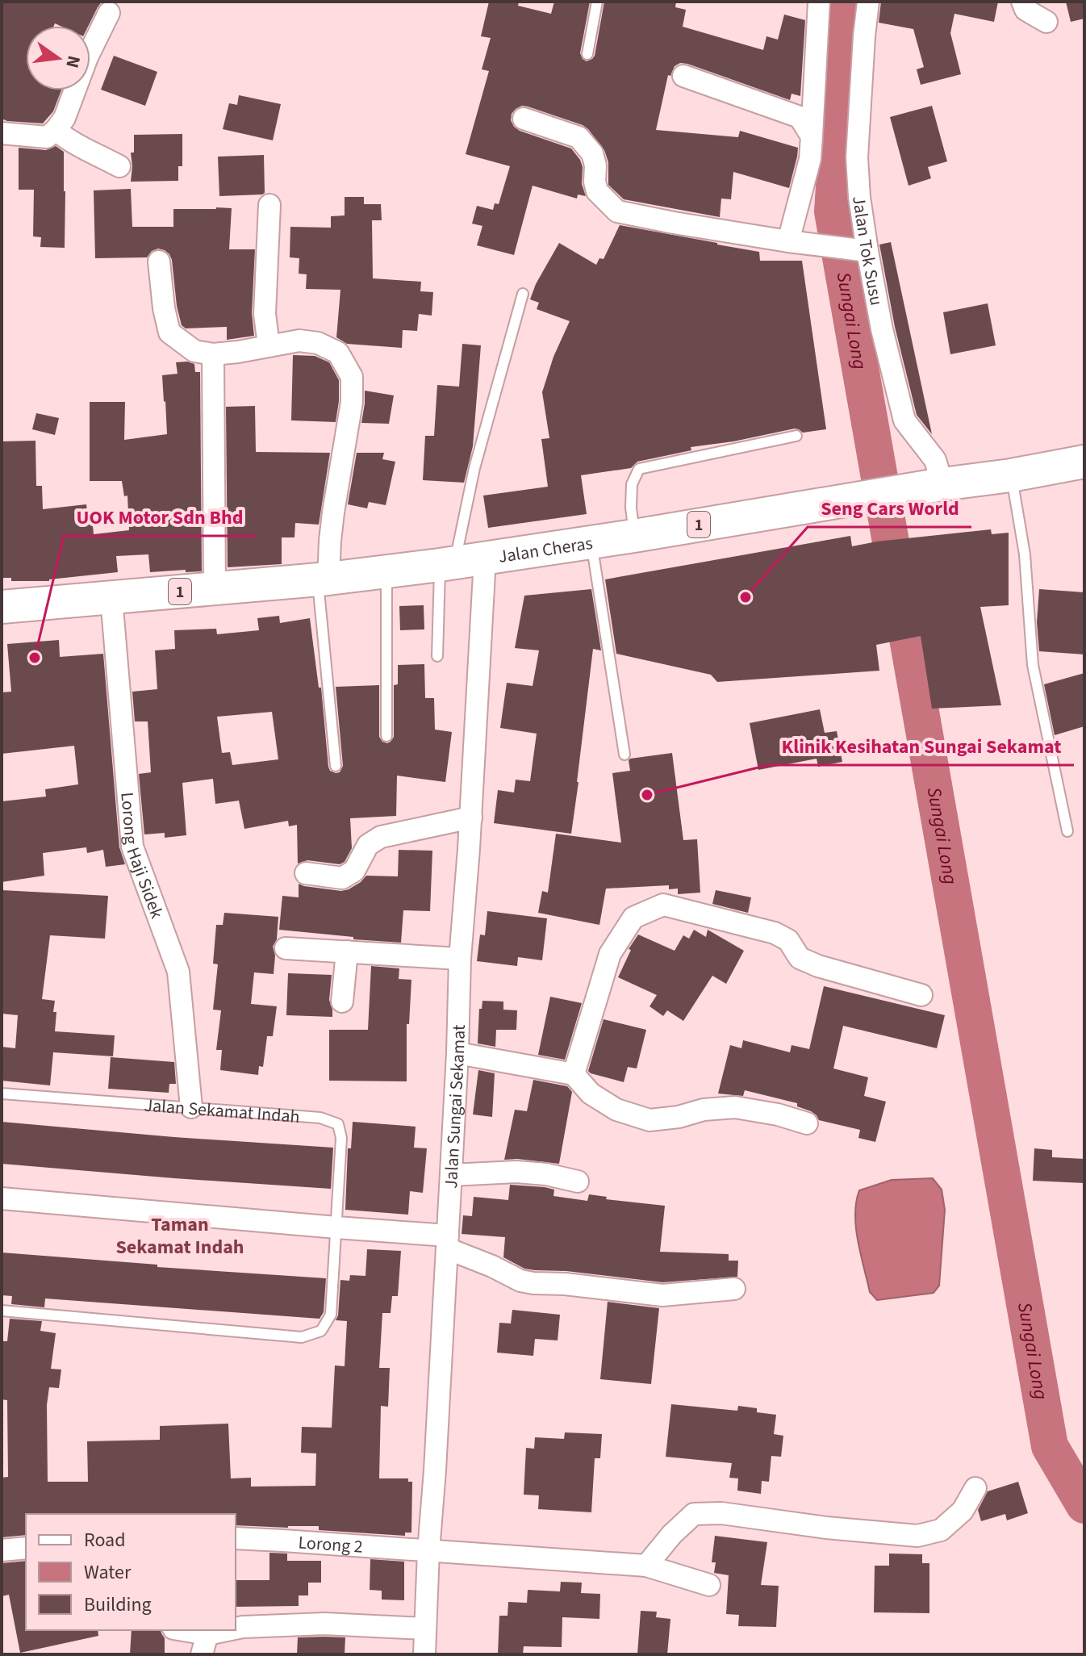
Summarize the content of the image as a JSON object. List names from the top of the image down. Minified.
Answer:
{"streets":{"main road":["1","Jalan Cheras"],"street":["Jalan Tok Susu","Lorong Haji Sidek","Jalan Sungai Sekamat","Lorong 2"],"lane":["Jalan Sekamat Indah"]},"crossings":[["Jalan Tok Susu","Jalan Cheras"],["Jalan Cheras","Lorong Haji Sidek"],["Jalan Cheras","Jalan Sungai Sekamat"],["Lorong Haji Sidek","Jalan Sekamat Indah"],["Jalan Sungai Sekamat","Lorong 2"]],"districts":["Taman Sekamat Indah"],"water":["Sungai Long"],"places":["Seng Cars World","UOK Motor Sdn Bhd","Klinik Kesihatan Sungai Sekamat"],"legend":["Road","Water","Building"],"north":"right"}
